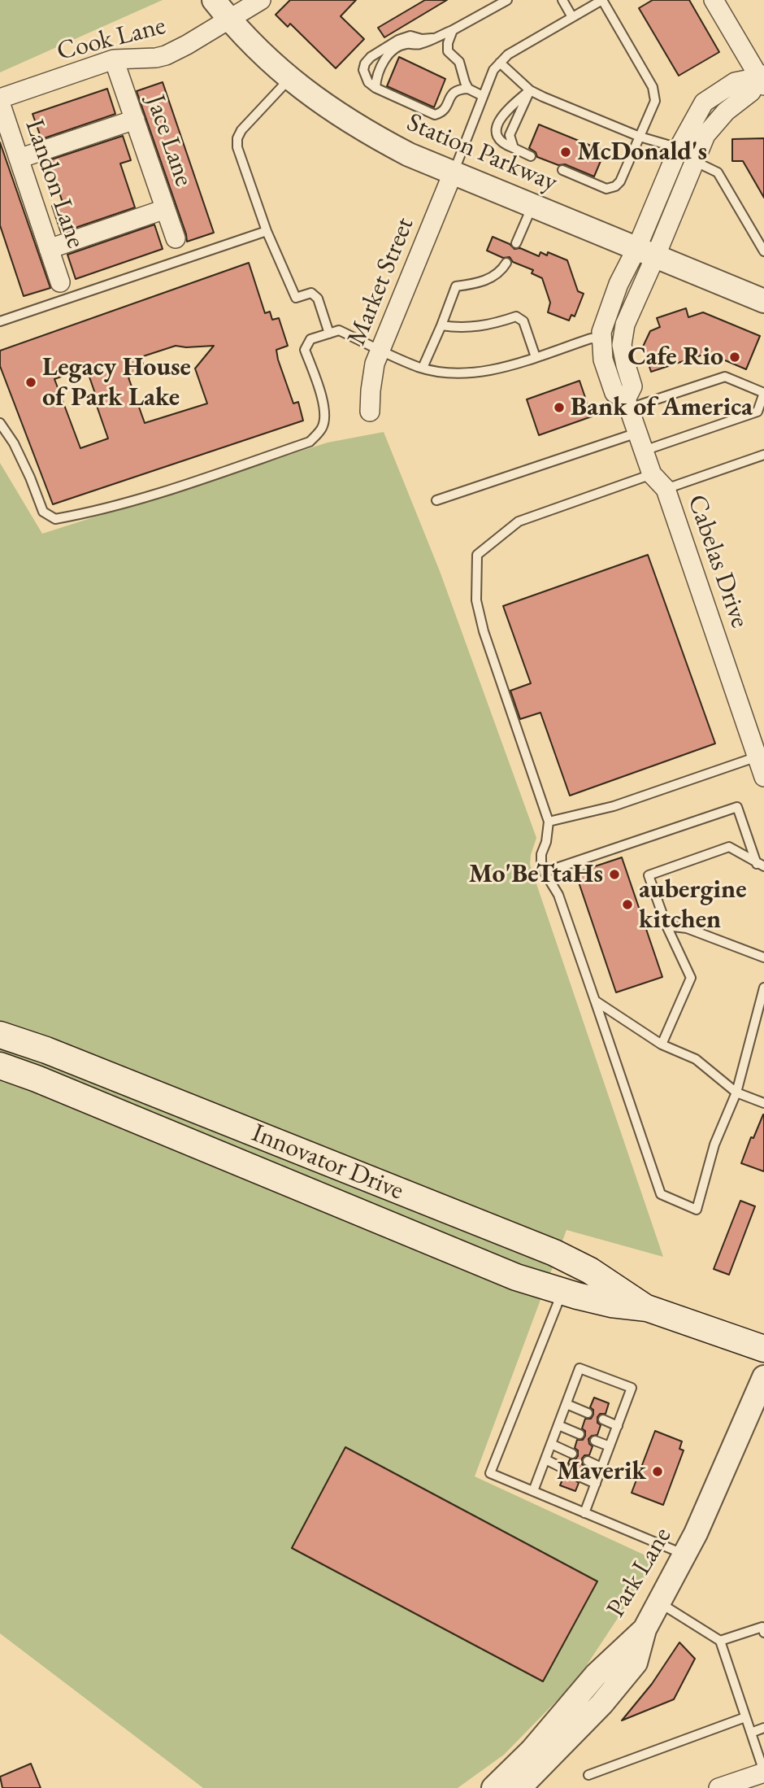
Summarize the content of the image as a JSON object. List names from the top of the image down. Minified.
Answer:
{"streets":{"main road":["Innovator Drive"],"street":["Cook Lane","Jace Lane","Station Parkway","Landon Lane","Market Street","Cabelas Drive","Park Lane"]},"crossings":[["Cook Lane","Jace Lane"],["Cook Lane","Station Parkway"],["Cook Lane","Landon Lane"],["Station Parkway","Market Street"],["Station Parkway","Cabelas Drive"]],"places":["McDonald's","Cafe Rio","Legacy House of Park Lake","Bank of America","Mo'BeTtaHs","aubergine kitchen","Maverik"]}
